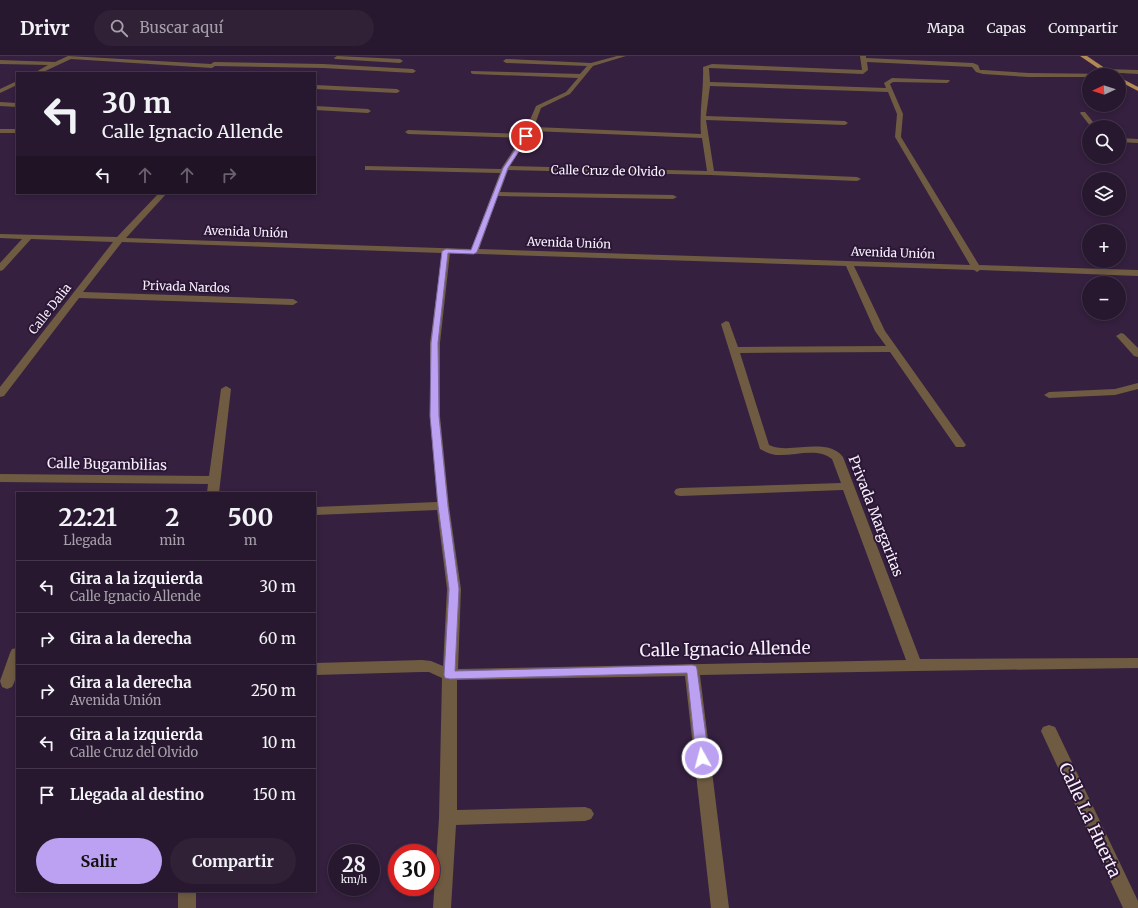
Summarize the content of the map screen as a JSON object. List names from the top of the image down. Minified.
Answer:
{"streets":{"street":["Calle Cruz de Olvido","Avenida Unión","Privada Nardos","Calle Dalia","Calle Bugambilias","Privada Margaritas","Calle Ignacio Allende","Calle La Huerta"]},"crossings":[["Avenida Unión","Calle Dalia"],["Privada Nardos","Calle Dalia"],["Privada Margaritas","Calle Ignacio Allende"]],"north":"left","page":{"header":"Drivr","search":"Buscar aquí","nav":["Mapa","Capas","Compartir"],"map_buttons":["+","−"],"turn":["30 m","Calle Ignacio Allende"],"eta":["22:21","Llegada","2","min","500","m"],"list":[{"name":"Gira a la izquierda","note":"Calle Ignacio Allende","value":"30 m"},{"name":"Gira a la derecha","value":"60 m"},{"name":"Gira a la derecha","note":"Avenida Unión","value":"250 m"},{"name":"Gira a la izquierda","note":"Calle Cruz del Olvido","value":"10 m"},{"name":"Llegada al destino","value":"150 m"}],"buttons":["Salir","Compartir"],"speed":"28 km/h","limit":"30"}}
